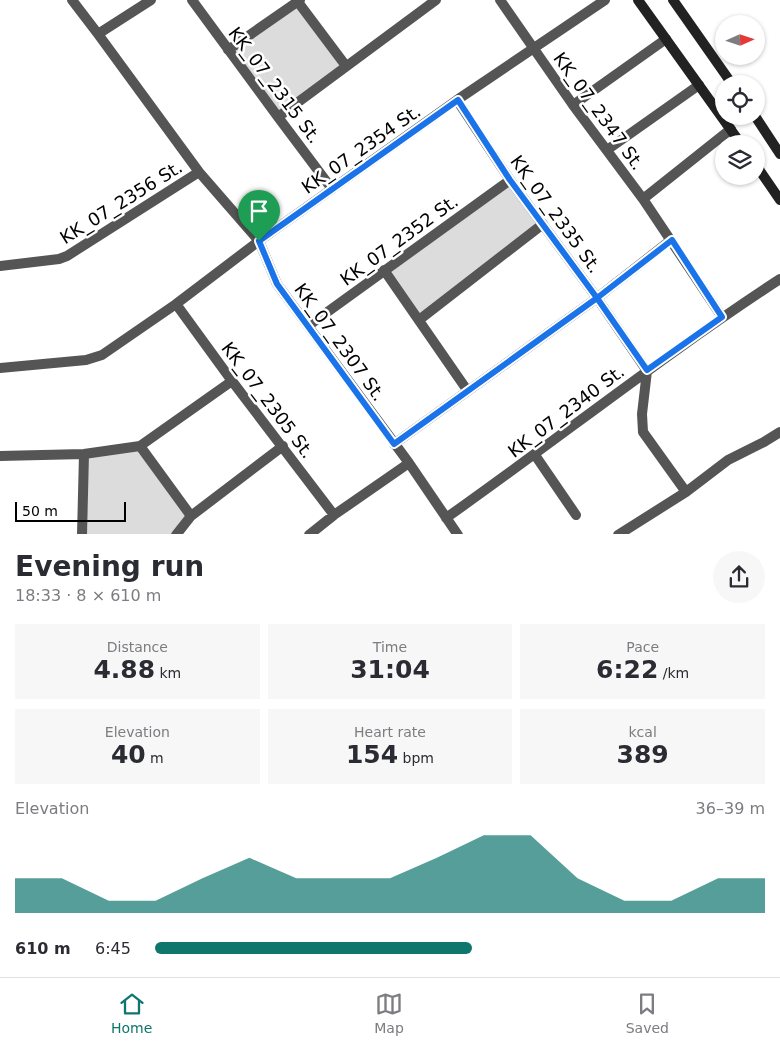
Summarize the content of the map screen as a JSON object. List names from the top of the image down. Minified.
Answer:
{"streets":{"street":["KK_07_2315 St.","KK_07_2347 St.","KK_07_2354 St.","KK_07_2356 St.","KK_07_2335 St.","KK_07_2352 St.","KK_07_2307 St.","KK_07_2305 St.","KK_07_2340 St."]},"crossings":[["KK_07_2315 St.","KK_07_2354 St."],["KK_07_2347 St.","KK_07_2354 St."],["KK_07_2347 St.","KK_07_2340 St."],["KK_07_2354 St.","KK_07_2335 St."],["KK_07_2354 St.","KK_07_2307 St."],["KK_07_2354 St.","KK_07_2305 St."],["KK_07_2356 St.","KK_07_2307 St."],["KK_07_2335 St.","KK_07_2352 St."],["KK_07_2335 St.","KK_07_2340 St."],["KK_07_2352 St.","KK_07_2307 St."],["KK_07_2307 St.","KK_07_2340 St."]],"scale_bar":"50 m","north":"right","page":{"scale":"50 m","heading":["Evening run","18:33 · 8 × 610 m"],"stats":[["Distance","4.88 km"],["Time","31:04"],["Pace","6:22 /km"],["Elevation","40 m"],["Heart rate","154 bpm"],["kcal","389"]],"chart":["Elevation","36–39 m"],"list":[{"name":"610 m","note":"6:45"}],"tabs":["Home","Map","Saved"]}}
